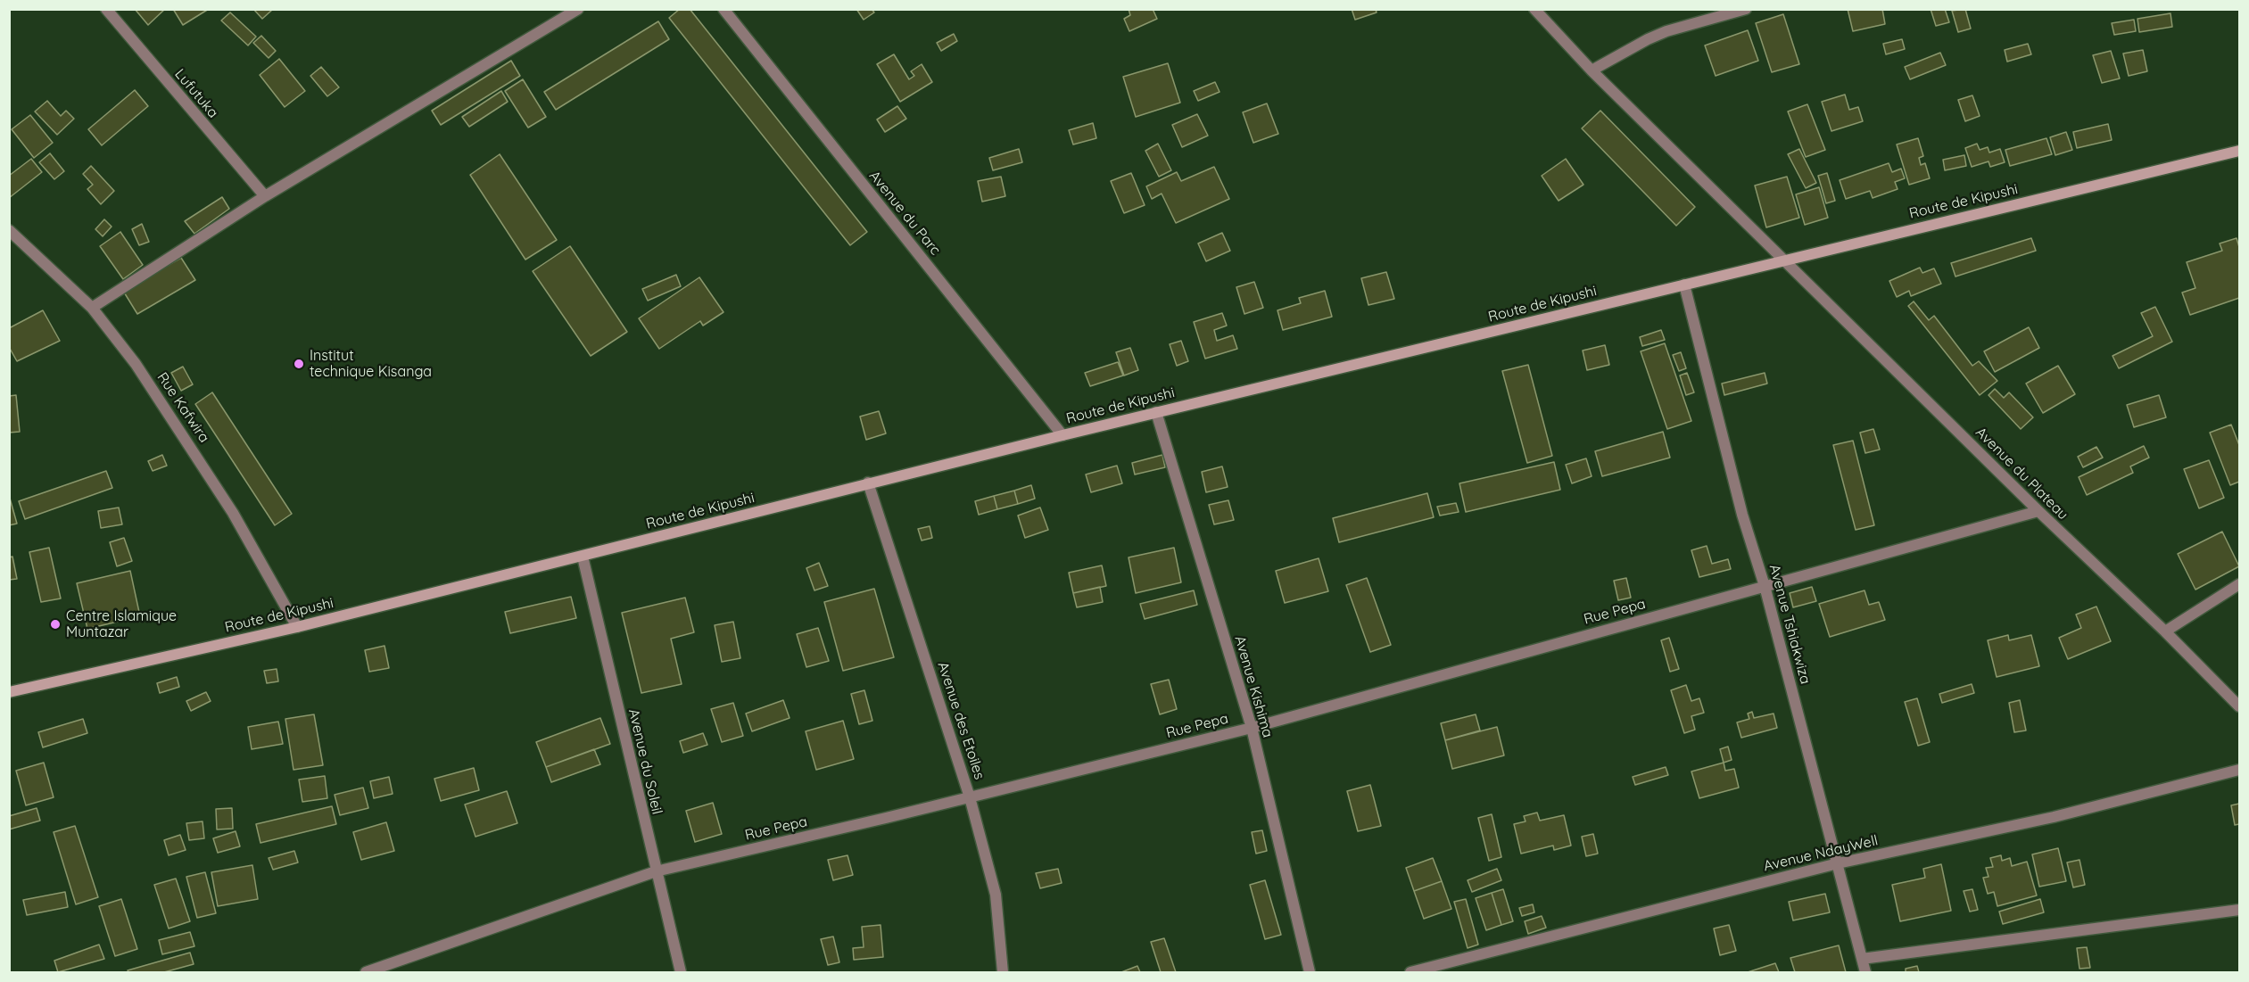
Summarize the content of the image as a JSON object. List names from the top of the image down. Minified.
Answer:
{"streets":{"main road":["Route de Kipushi"],"street":["Lufutuka","Avenue du Parc","Rue Kafwira","Avenue du Plateau","Rue Pepa","Avenue Tshiakwiza","Avenue Kishima","Avenue des Etoiles","Avenue du Soleil","Avenue NdayWell"]},"crossings":[["Route de Kipushi","Avenue du Parc"],["Route de Kipushi","Rue Kafwira"],["Route de Kipushi","Avenue du Plateau"],["Route de Kipushi","Avenue Tshiakwiza"],["Route de Kipushi","Avenue Kishima"],["Route de Kipushi","Avenue des Etoiles"],["Route de Kipushi","Avenue du Soleil"],["Avenue du Plateau","Rue Pepa"],["Rue Pepa","Avenue Tshiakwiza"],["Rue Pepa","Avenue Kishima"],["Rue Pepa","Avenue des Etoiles"],["Rue Pepa","Avenue du Soleil"],["Avenue Tshiakwiza","Avenue NdayWell"]],"places":["Institut technique Kisanga","Centre Islamique Muntazar"]}
